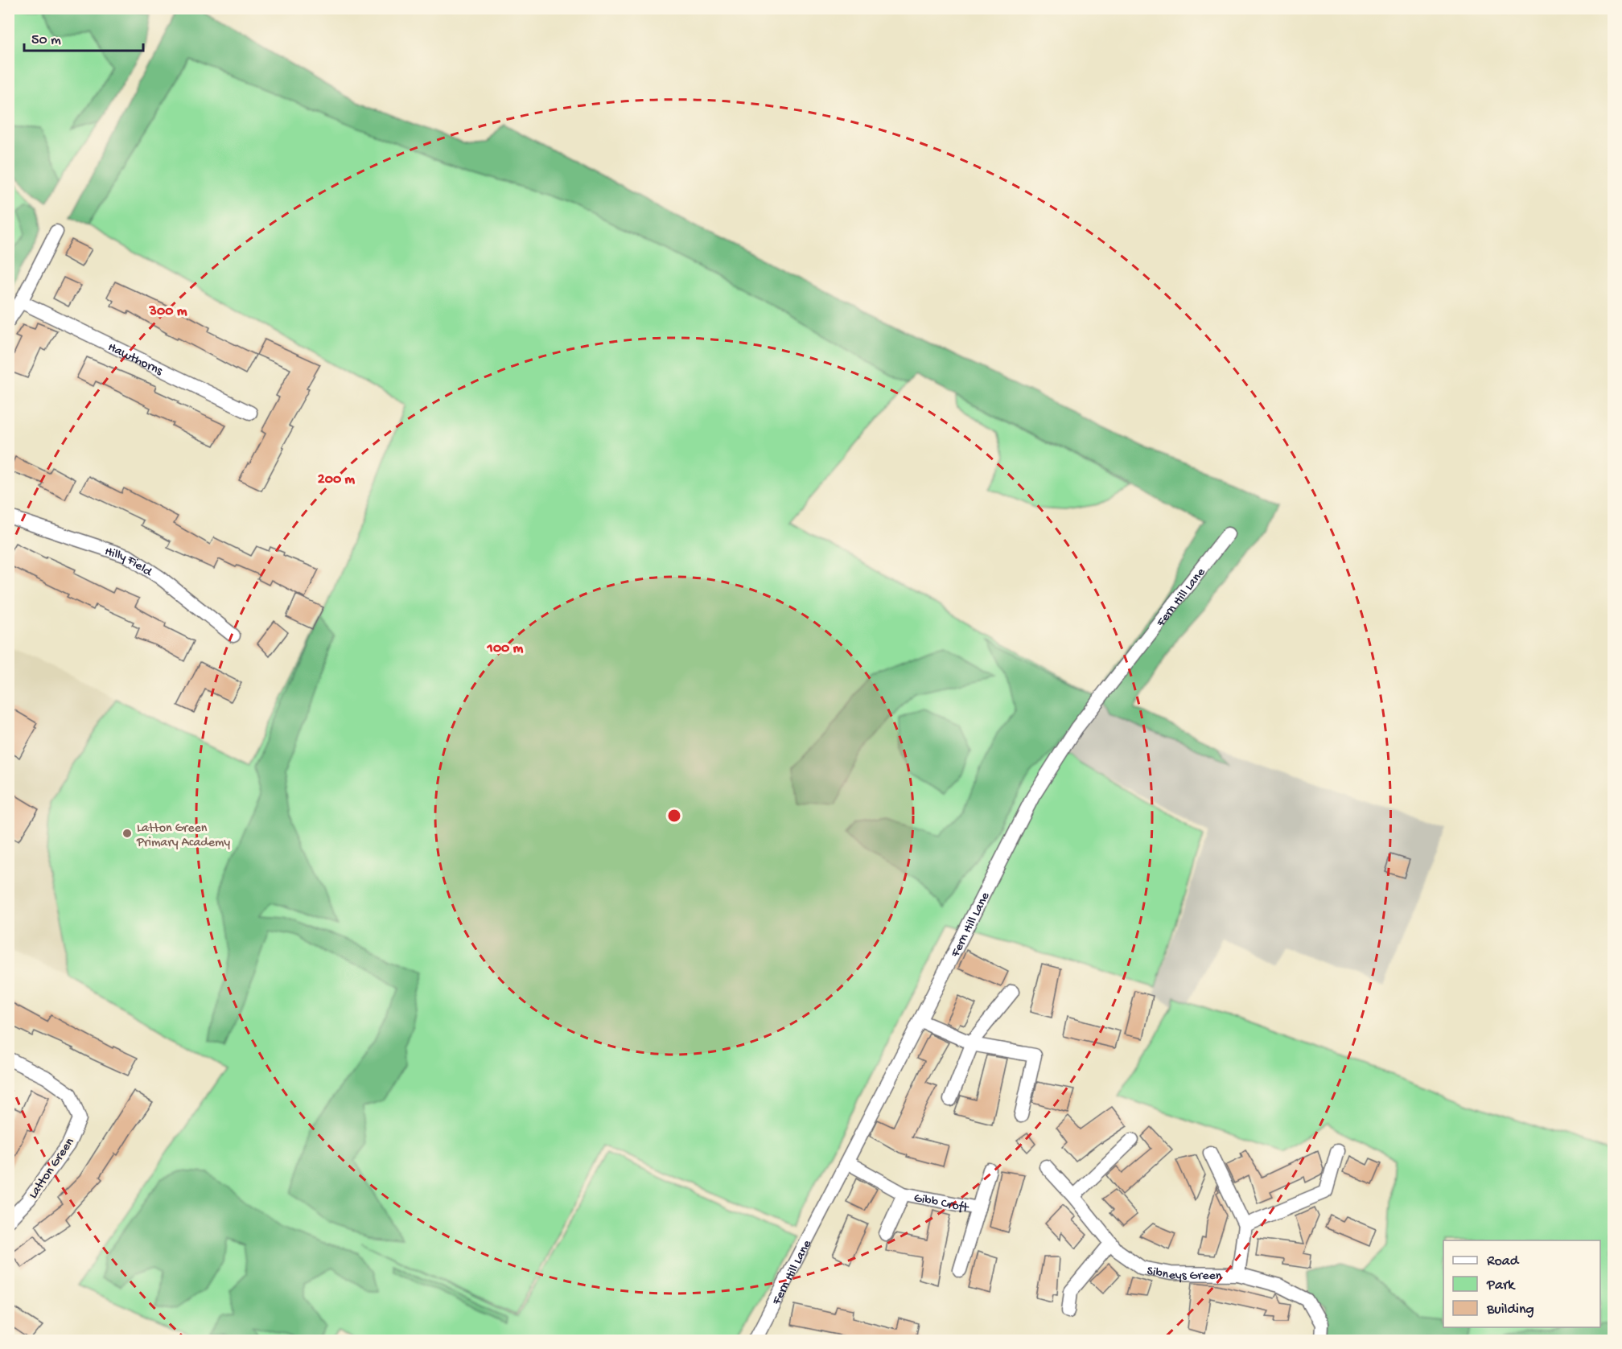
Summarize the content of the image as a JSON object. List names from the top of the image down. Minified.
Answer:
{"streets":{"street":["Hawthorns","Hilly Field","Fern Hill Lane","Latton Green","Gibb Croft","Sibneys Green"]},"crossings":[["Fern Hill Lane","Gibb Croft"]],"places":["Latton Green Primary Academy"],"legend":["Road","Park","Building"],"scale_bar":"50 m","rings":["300 m","200 m","100 m"]}
